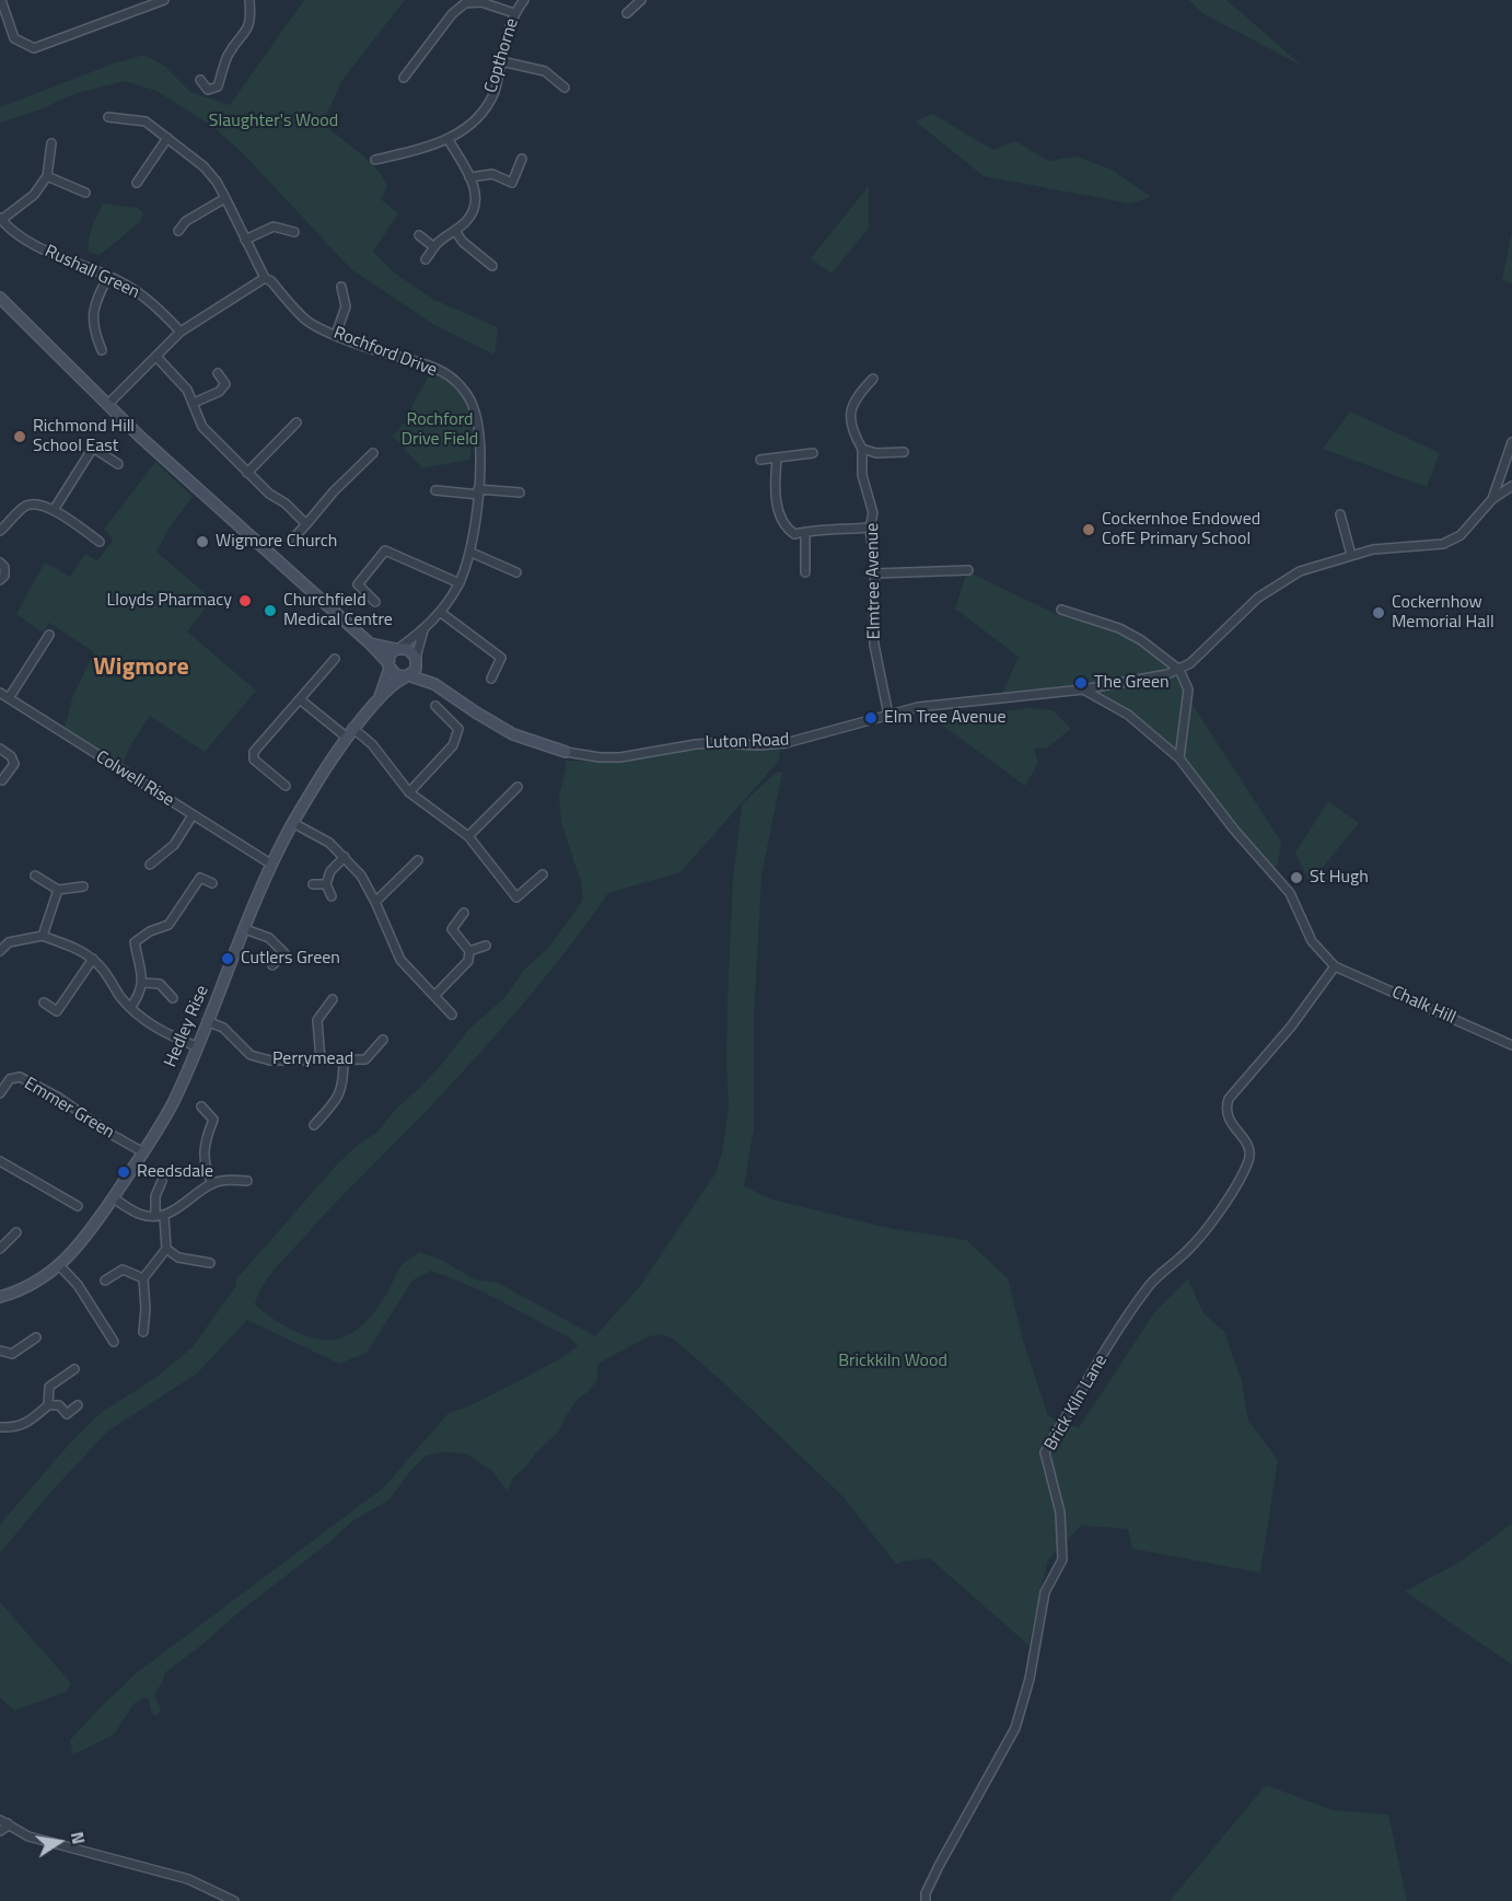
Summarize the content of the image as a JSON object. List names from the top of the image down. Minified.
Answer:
{"streets":{"street":["Copthorne","Rushall Green","Rochford Drive","Elmtree Avenue","Luton Road","Colwell Rise","Chalk Hill","Hedley Rise","Perrymead","Emmer Green","Brick Kiln Lane"]},"crossings":[["Rochford Drive","Hedley Rise"],["Elmtree Avenue","Luton Road"],["Colwell Rise","Hedley Rise"],["Chalk Hill","Brick Kiln Lane"],["Hedley Rise","Perrymead"],["Hedley Rise","Emmer Green"]],"districts":["Wigmore"],"parks":["Slaughter's Wood","Rochford Drive Field","Brickkiln Wood"],"places":["Richmond Hill School East","Cockernhoe Endowed CofE Primary School","Wigmore Church","Lloyds Pharmacy","Churchfield Medical Centre","Cockernhow Memorial Hall","The Green","Elm Tree Avenue","St Hugh","Cutlers Green","Reedsdale"],"north":"right"}
